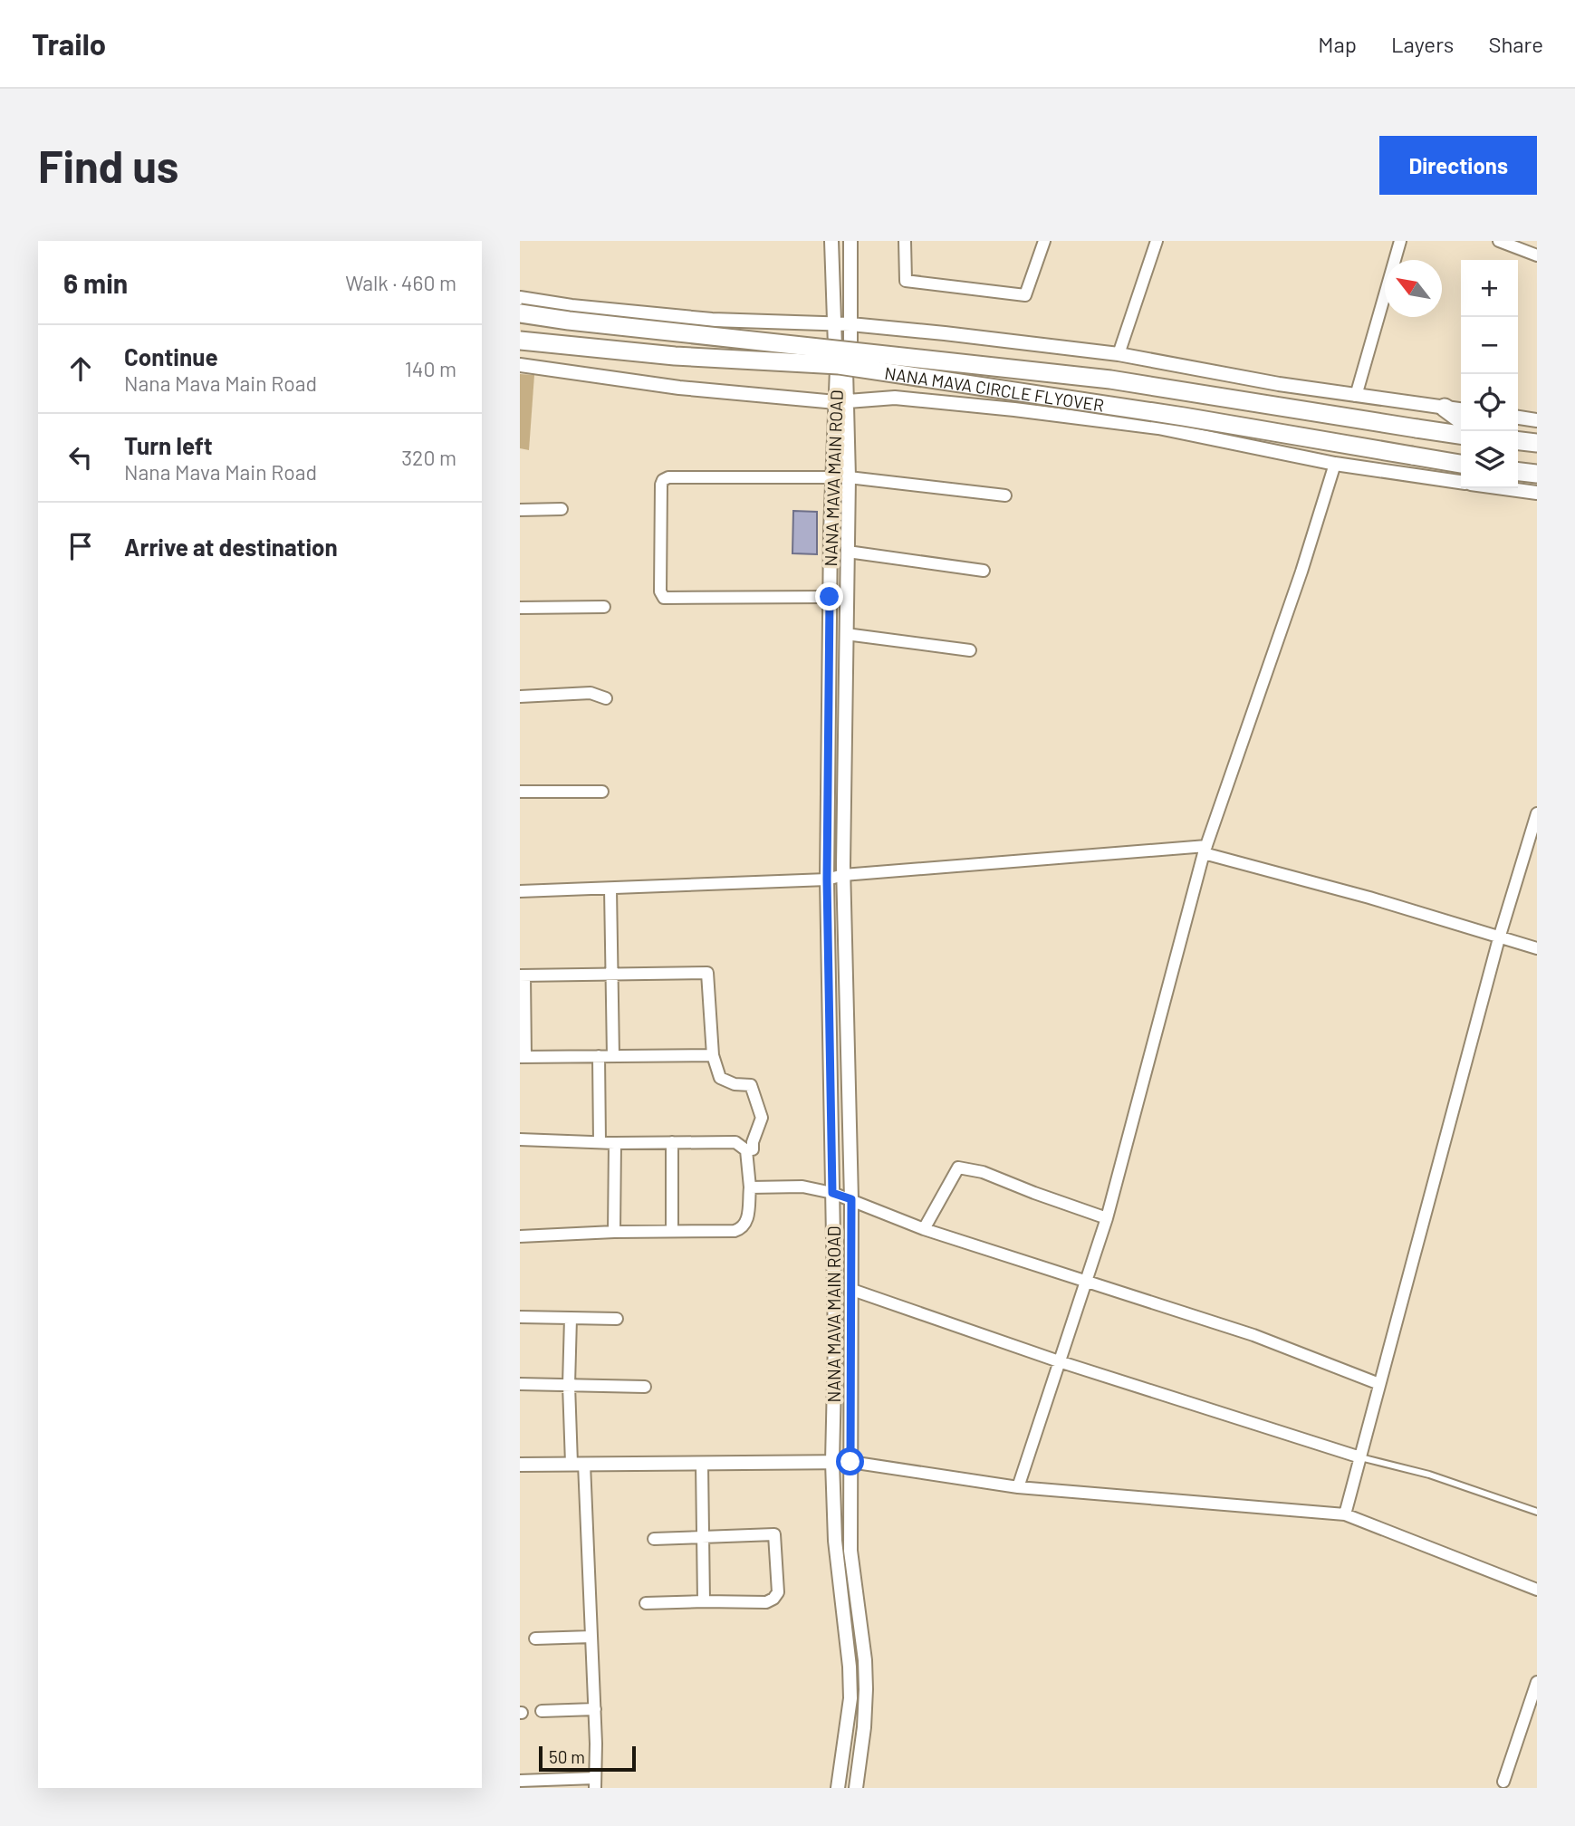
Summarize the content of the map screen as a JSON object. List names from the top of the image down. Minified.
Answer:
{"streets":{"highway":["NANA MAVA CIRCLE FLYOVER"],"street":["NANA MAVA MAIN ROAD"]},"scale_bar":"50 m","north":"top left","page":{"header":"Trailo","nav":["Map","Layers","Share"],"buttons":"Directions","title":"Find us","heading":["6 min","Walk · 460 m"],"map_buttons":["+","−"],"list":[["Continue","Nana Mava Main Road","140 m"],["Turn left","Nana Mava Main Road","320 m"],"Arrive at destination"],"scale":"50 m"}}
